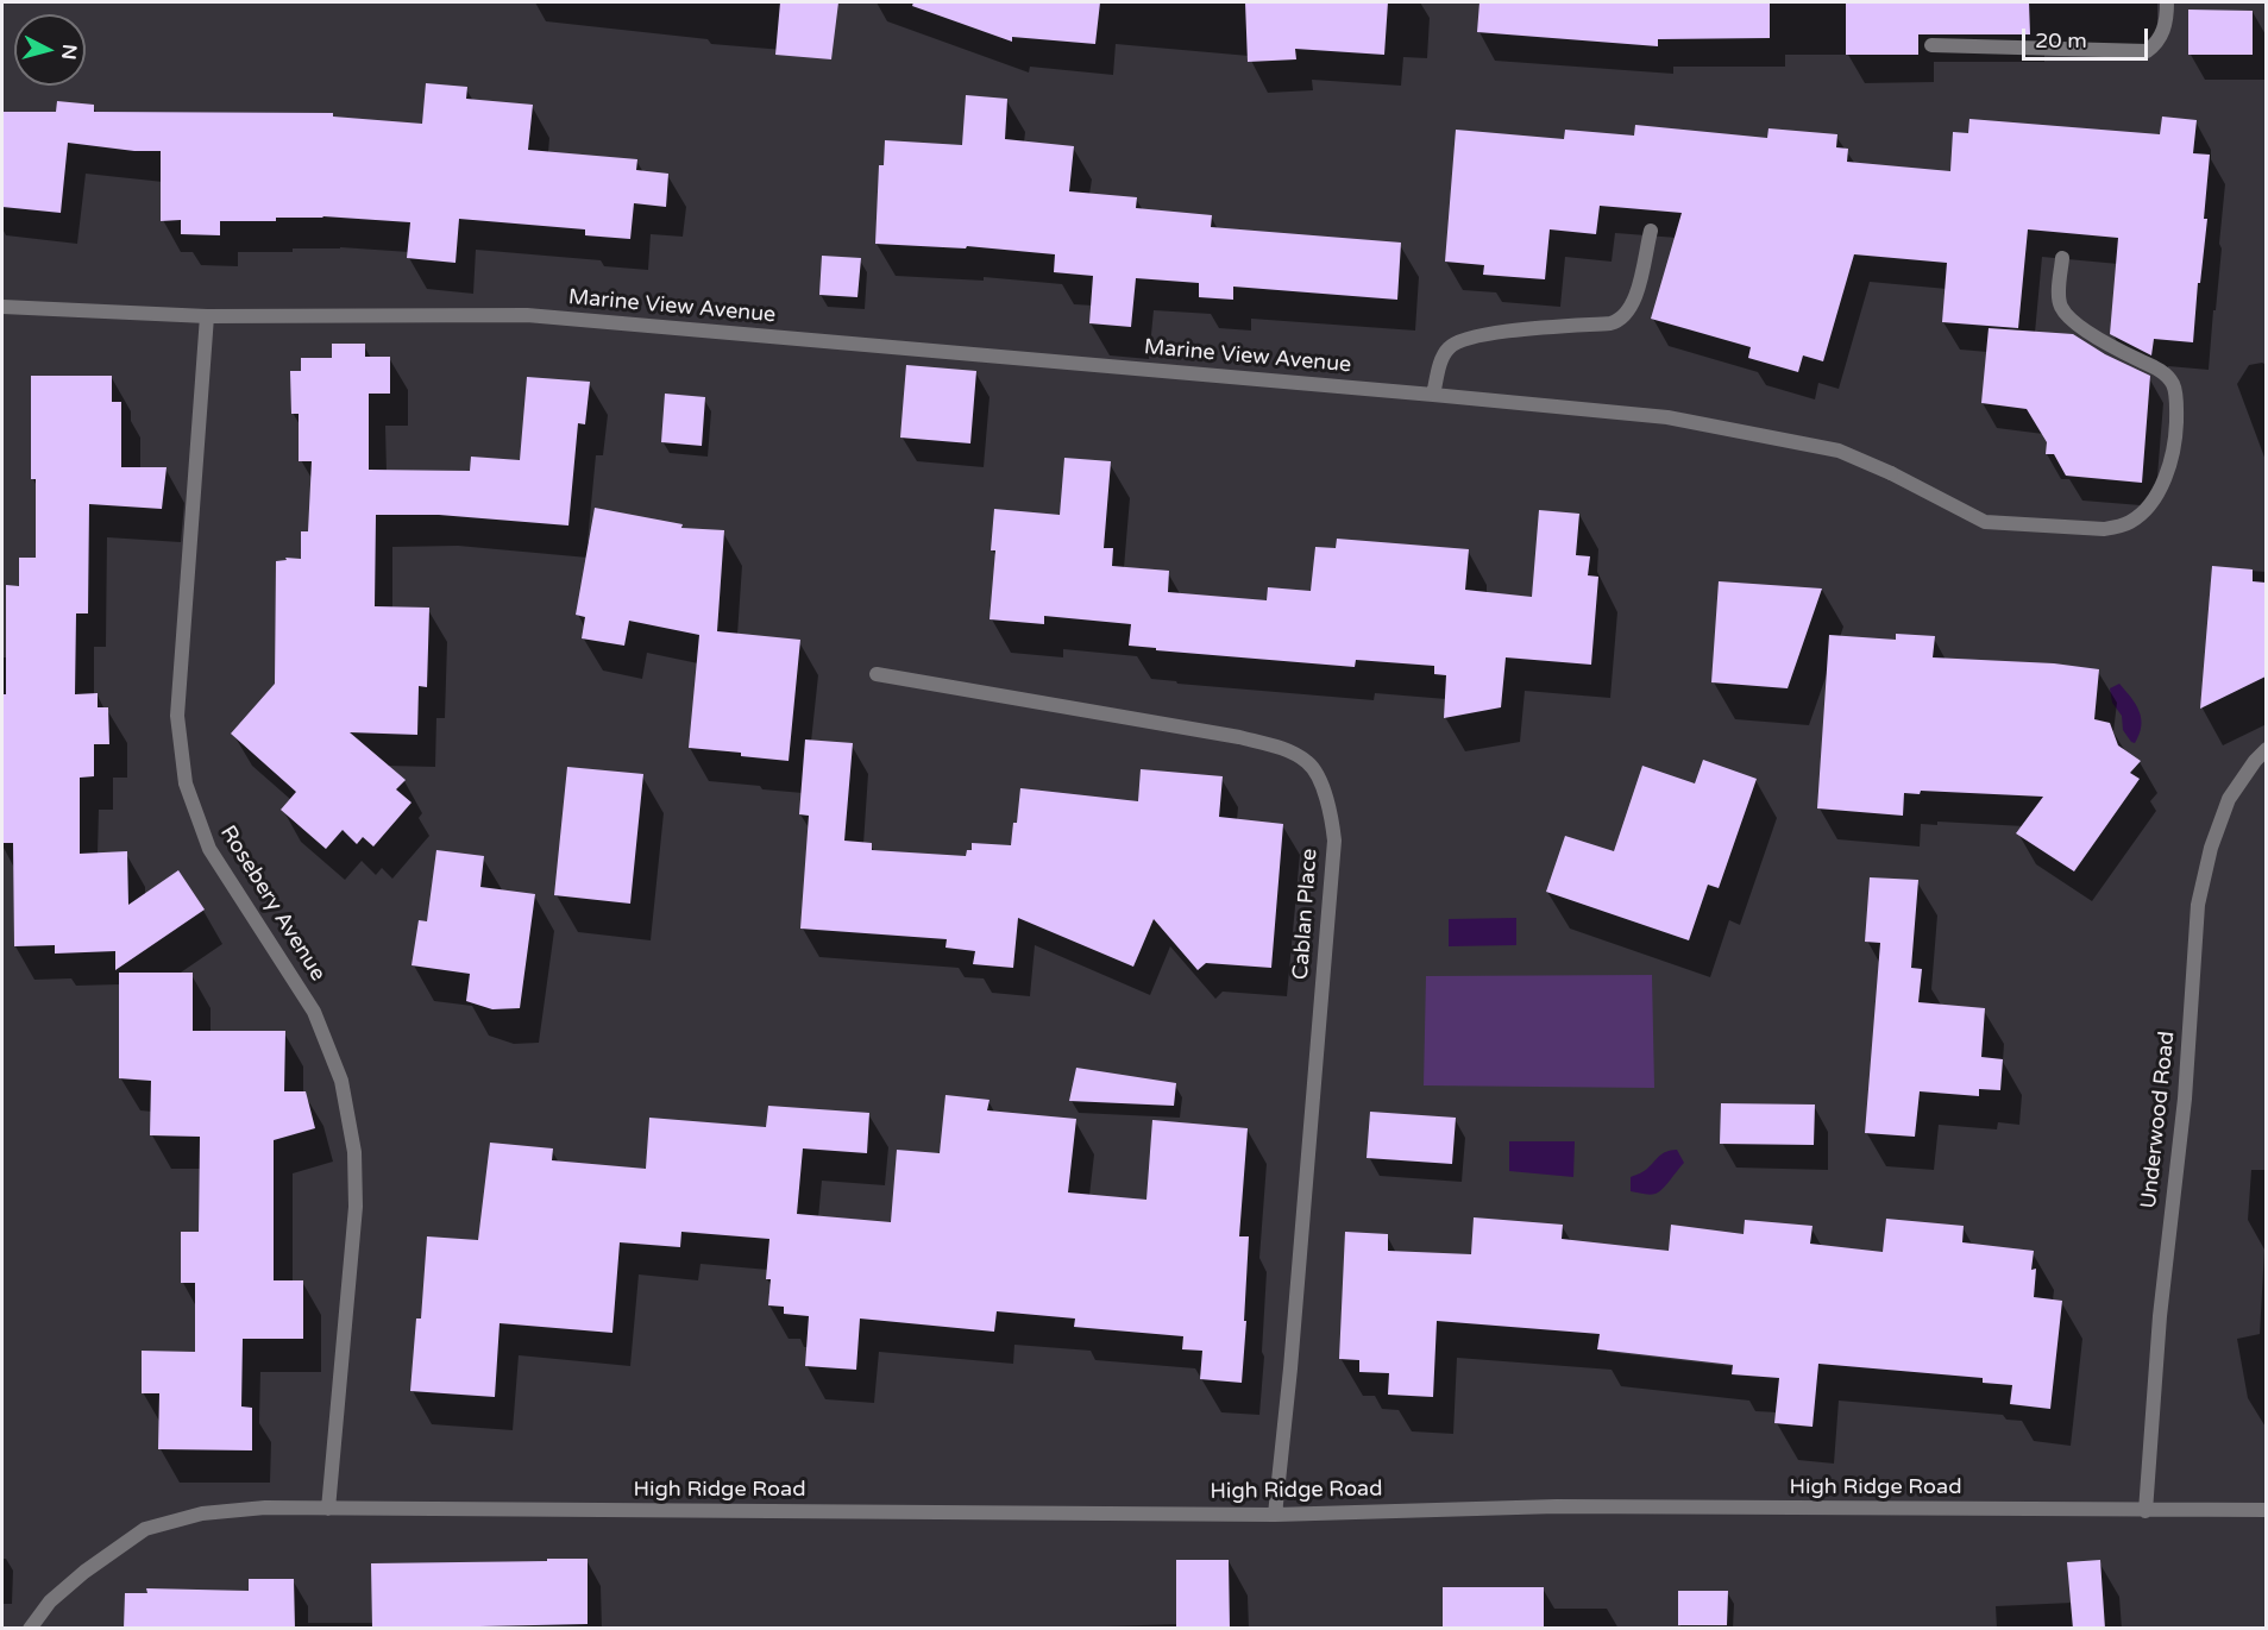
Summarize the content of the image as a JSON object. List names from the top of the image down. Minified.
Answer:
{"streets":{"street":["Marine View Avenue","Rosebery Avenue","Cablan Place","Underwood Road","High Ridge Road"]},"crossings":[["Marine View Avenue","Rosebery Avenue"],["Rosebery Avenue","High Ridge Road"],["Cablan Place","High Ridge Road"],["Underwood Road","High Ridge Road"]],"scale_bar":"20 m","north":"right"}
